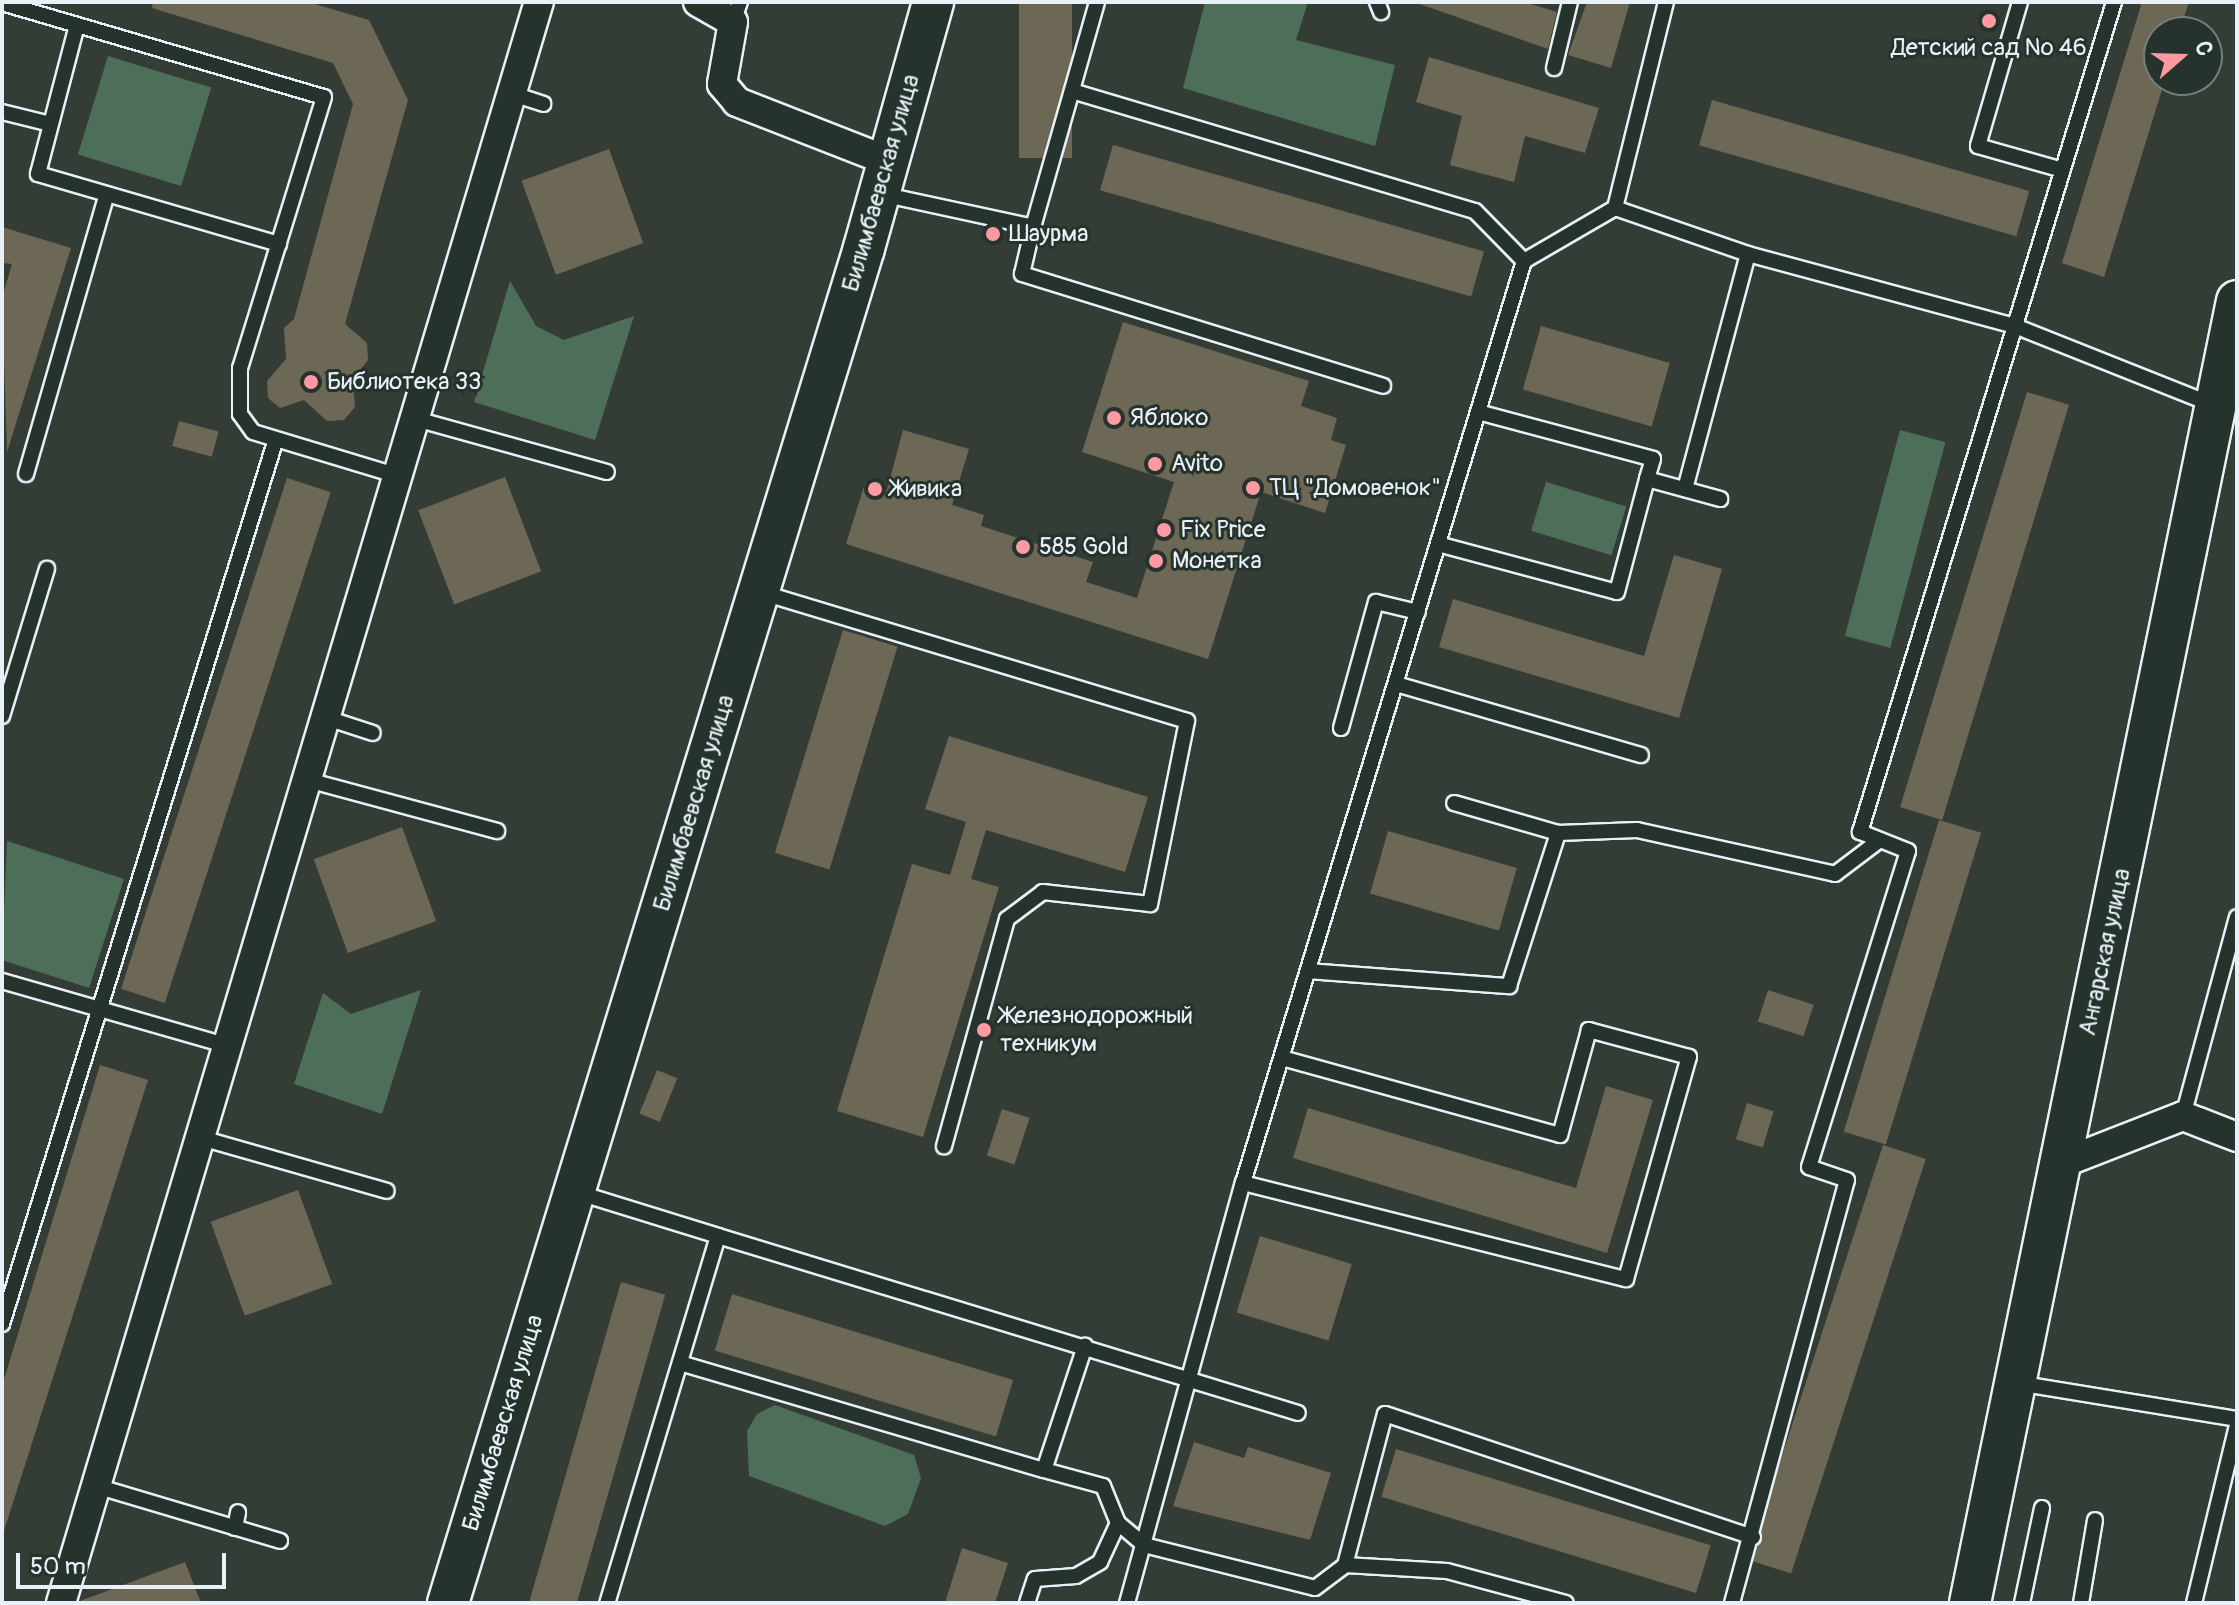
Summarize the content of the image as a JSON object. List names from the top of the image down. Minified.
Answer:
{"streets":{"main road":["Билимбаевская улица","Ангарская улица"]},"places":["Детский сад № 46","Шаурма","Библиотека 33","Яблоко","Avito","ТЦ \"Домовенок\"","Живика","Fix Price","585 Gold","Монетка","Железнодорожный техникум"],"scale_bar":"50 m","north":"right"}
